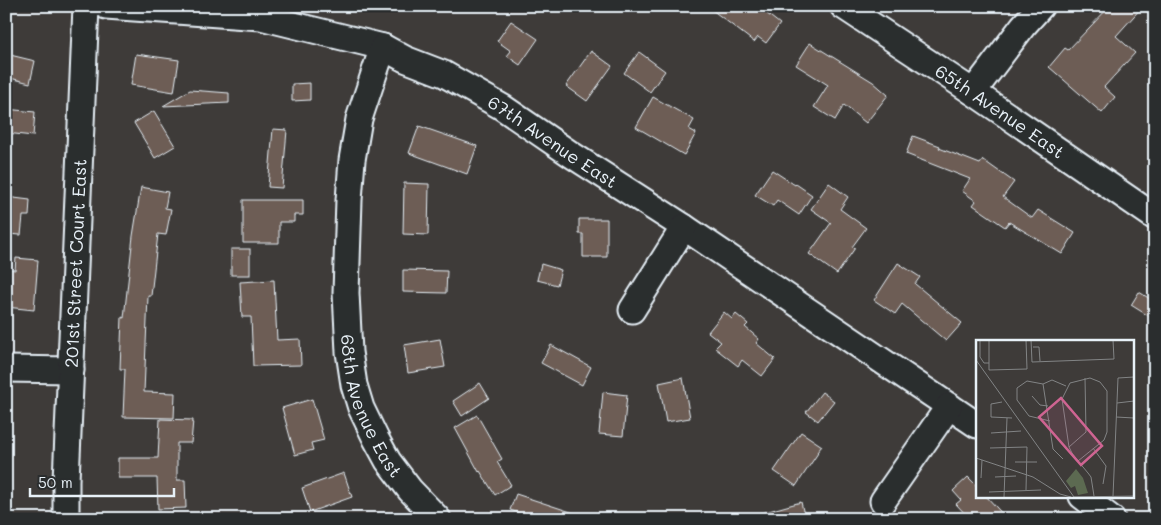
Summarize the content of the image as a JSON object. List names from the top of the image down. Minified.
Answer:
{"streets":{"street":["65th Avenue East","67th Avenue East","201st Street Court East","68th Avenue East"]},"crossings":[["67th Avenue East","68th Avenue East"]],"scale_bar":"50 m"}
